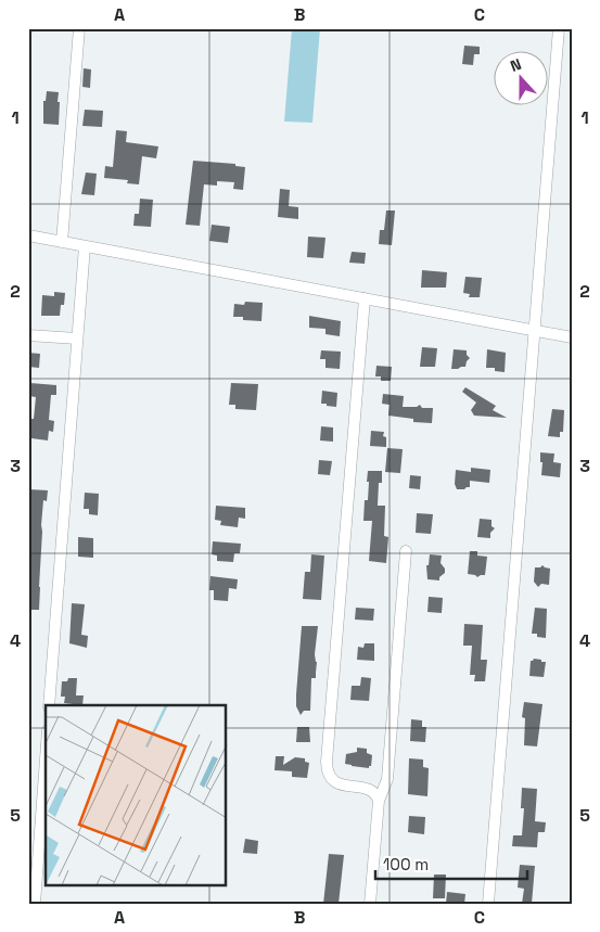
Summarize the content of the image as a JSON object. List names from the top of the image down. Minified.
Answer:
{"scale_bar":"100 m","north":"top","grid":{"columns":["A","B","C"],"rows":["1","2","3","4","5"]}}
